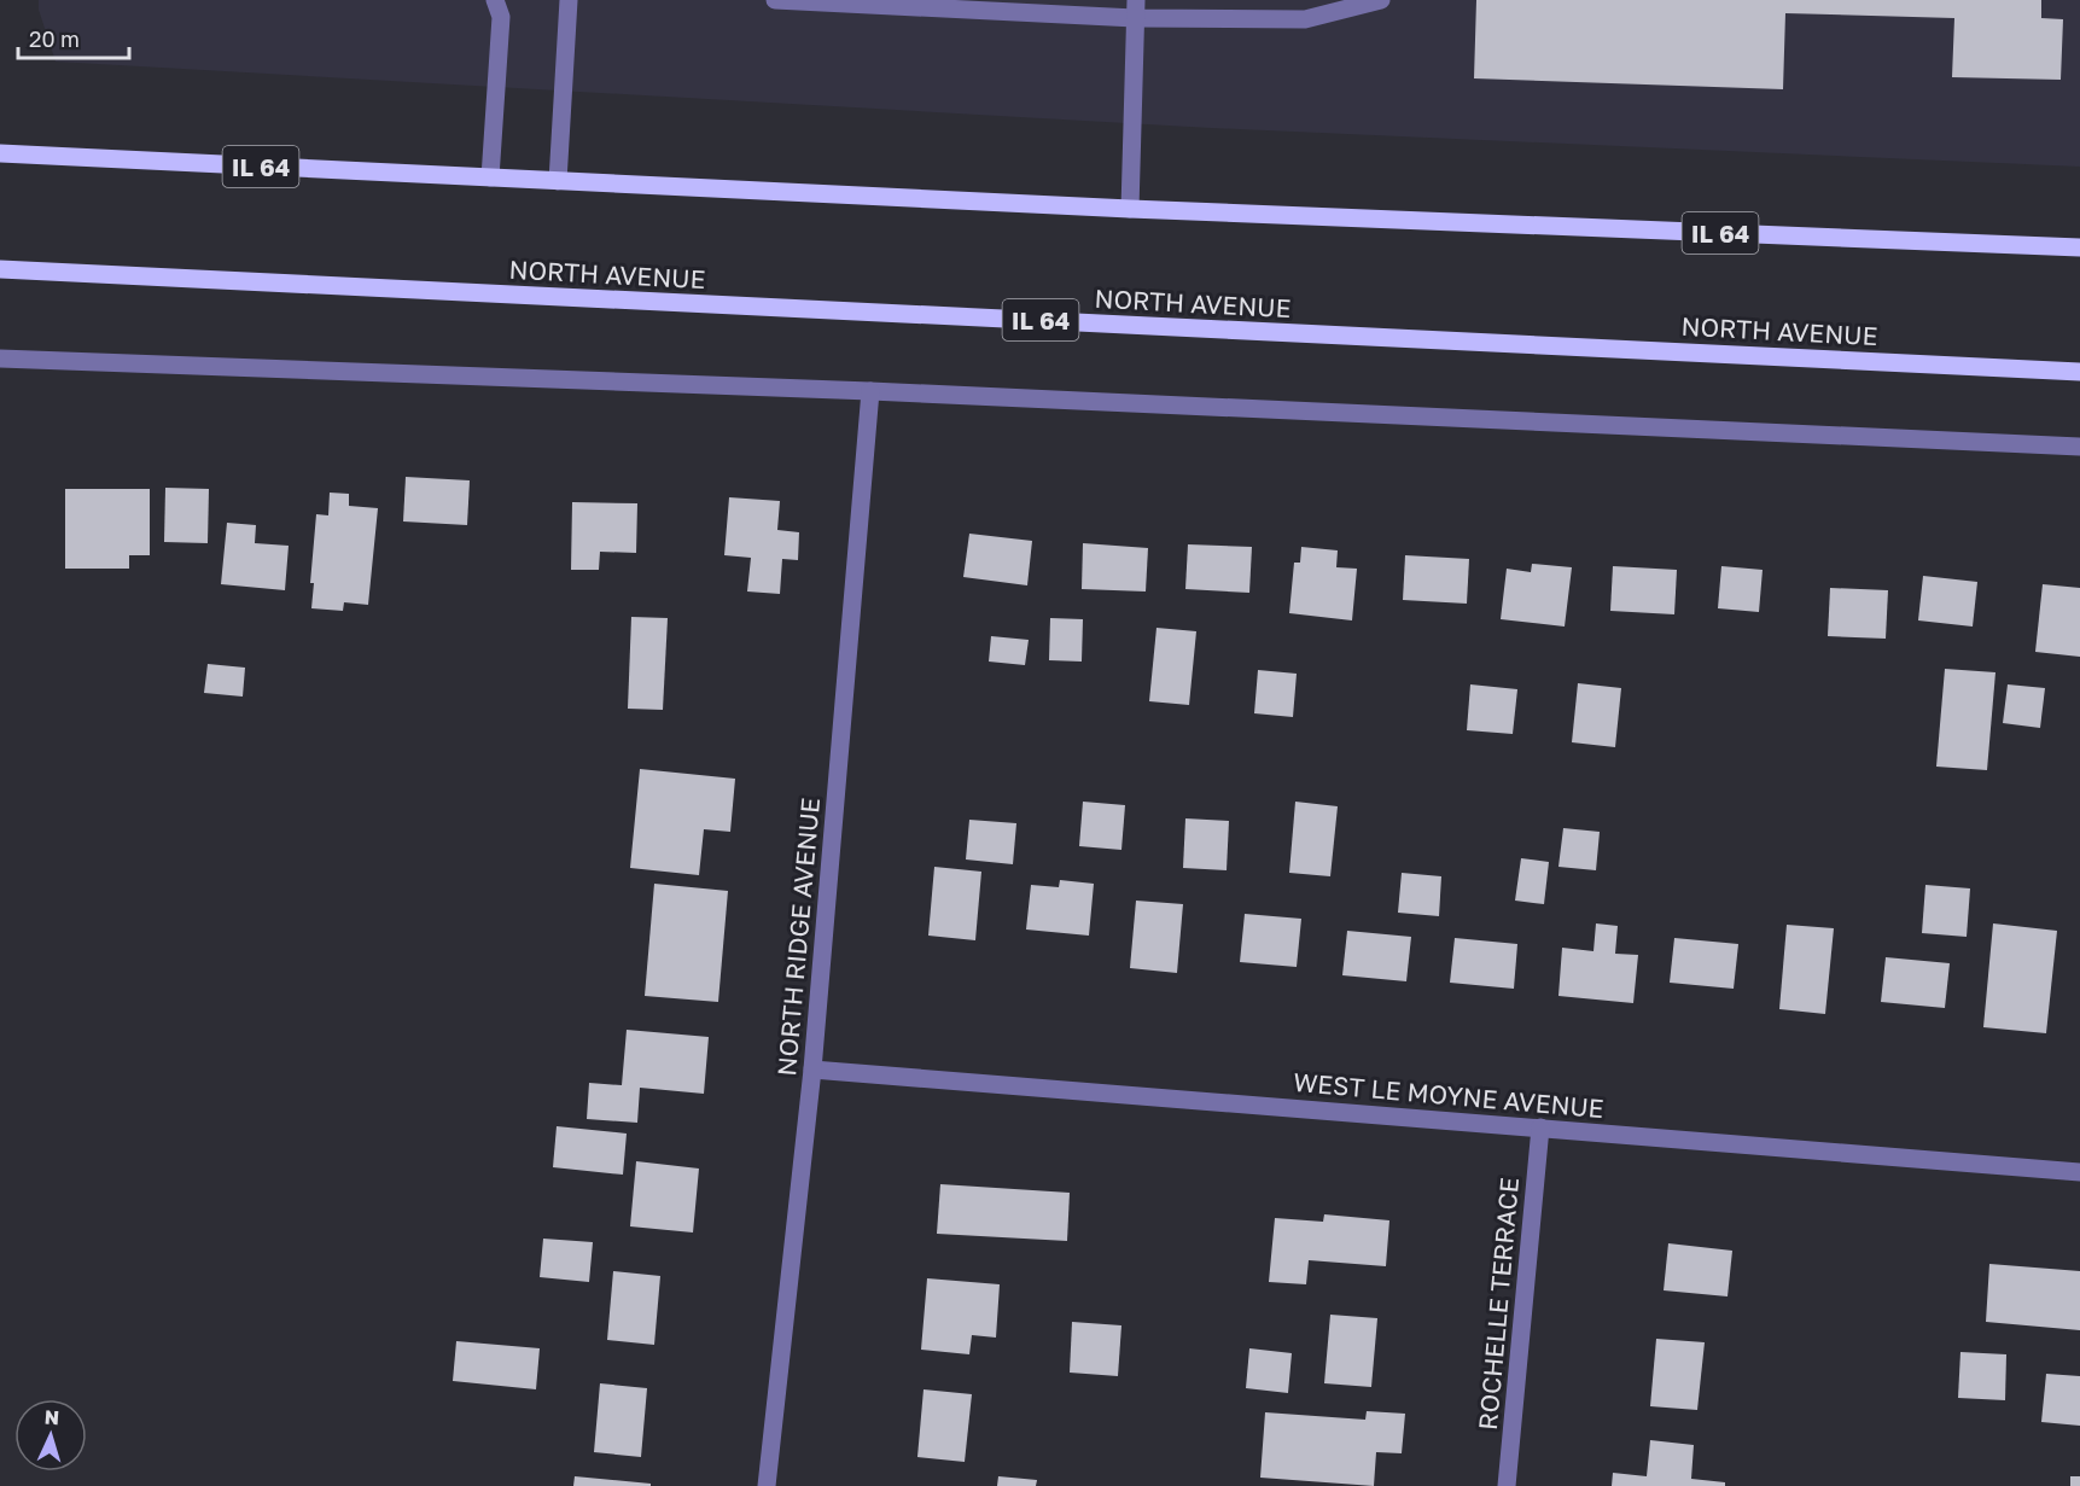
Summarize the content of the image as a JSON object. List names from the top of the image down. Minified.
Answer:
{"streets":{"main road":["IL 64","NORTH AVENUE"],"street":["NORTH RIDGE AVENUE","WEST LE MOYNE AVENUE","ROCHELLE TERRACE"]},"crossings":[["NORTH RIDGE AVENUE","WEST LE MOYNE AVENUE"],["WEST LE MOYNE AVENUE","ROCHELLE TERRACE"]],"scale_bar":"20 m","north":"top"}
